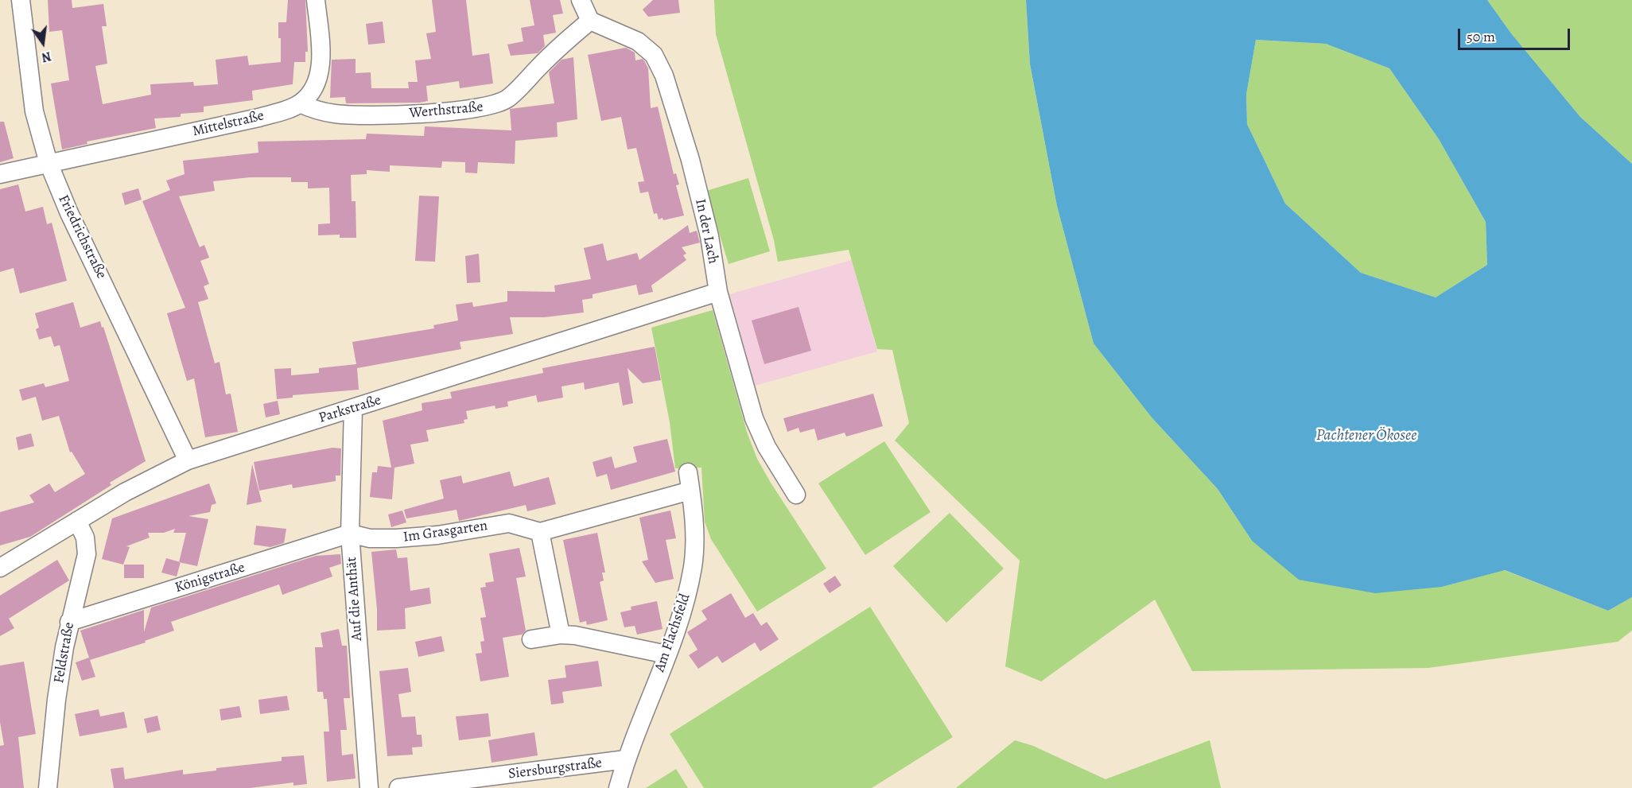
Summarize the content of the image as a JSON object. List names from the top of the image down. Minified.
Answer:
{"streets":{"street":["Werthstraße","Mittelstraße","In der Lach","Friedrichstraße","Parkstraße","Im Grasgarten","Königstraße","Auf die Anthät","Am Flachsfeld","Feldstraße","Siersburgstraße"]},"crossings":[["Werthstraße","Mittelstraße"],["Werthstraße","In der Lach"],["Mittelstraße","Friedrichstraße"],["In der Lach","Parkstraße"],["Friedrichstraße","Parkstraße"],["Parkstraße","Auf die Anthät"],["Parkstraße","Feldstraße"],["Im Grasgarten","Königstraße"],["Im Grasgarten","Auf die Anthät"],["Königstraße","Auf die Anthät"],["Königstraße","Feldstraße"],["Am Flachsfeld","Siersburgstraße"]],"water":["Pachtener Ökosee"],"scale_bar":"50 m","north":"bottom"}
